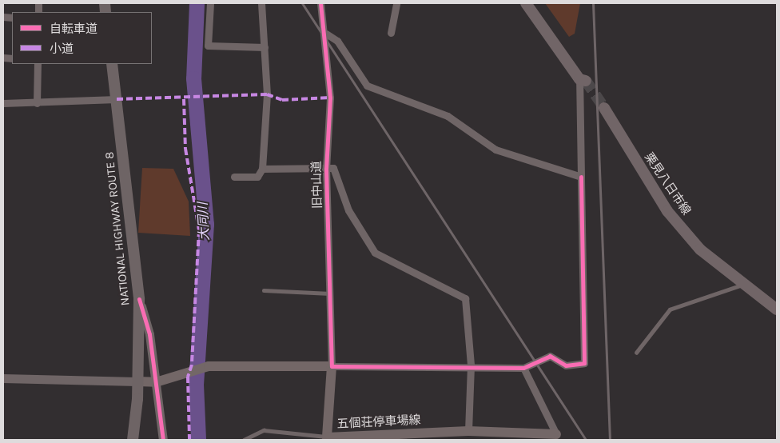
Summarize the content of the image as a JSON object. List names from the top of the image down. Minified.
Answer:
{"streets":{"highway":["NATIONAL HIGHWAY ROUTE 8"],"main road":["栗見八日市線","五個荘停車場線"],"street":["旧中山道"]},"crossings":[["旧中山道","五個荘停車場線"]],"water":["大同川"],"legend":["自転車道","小道"]}
